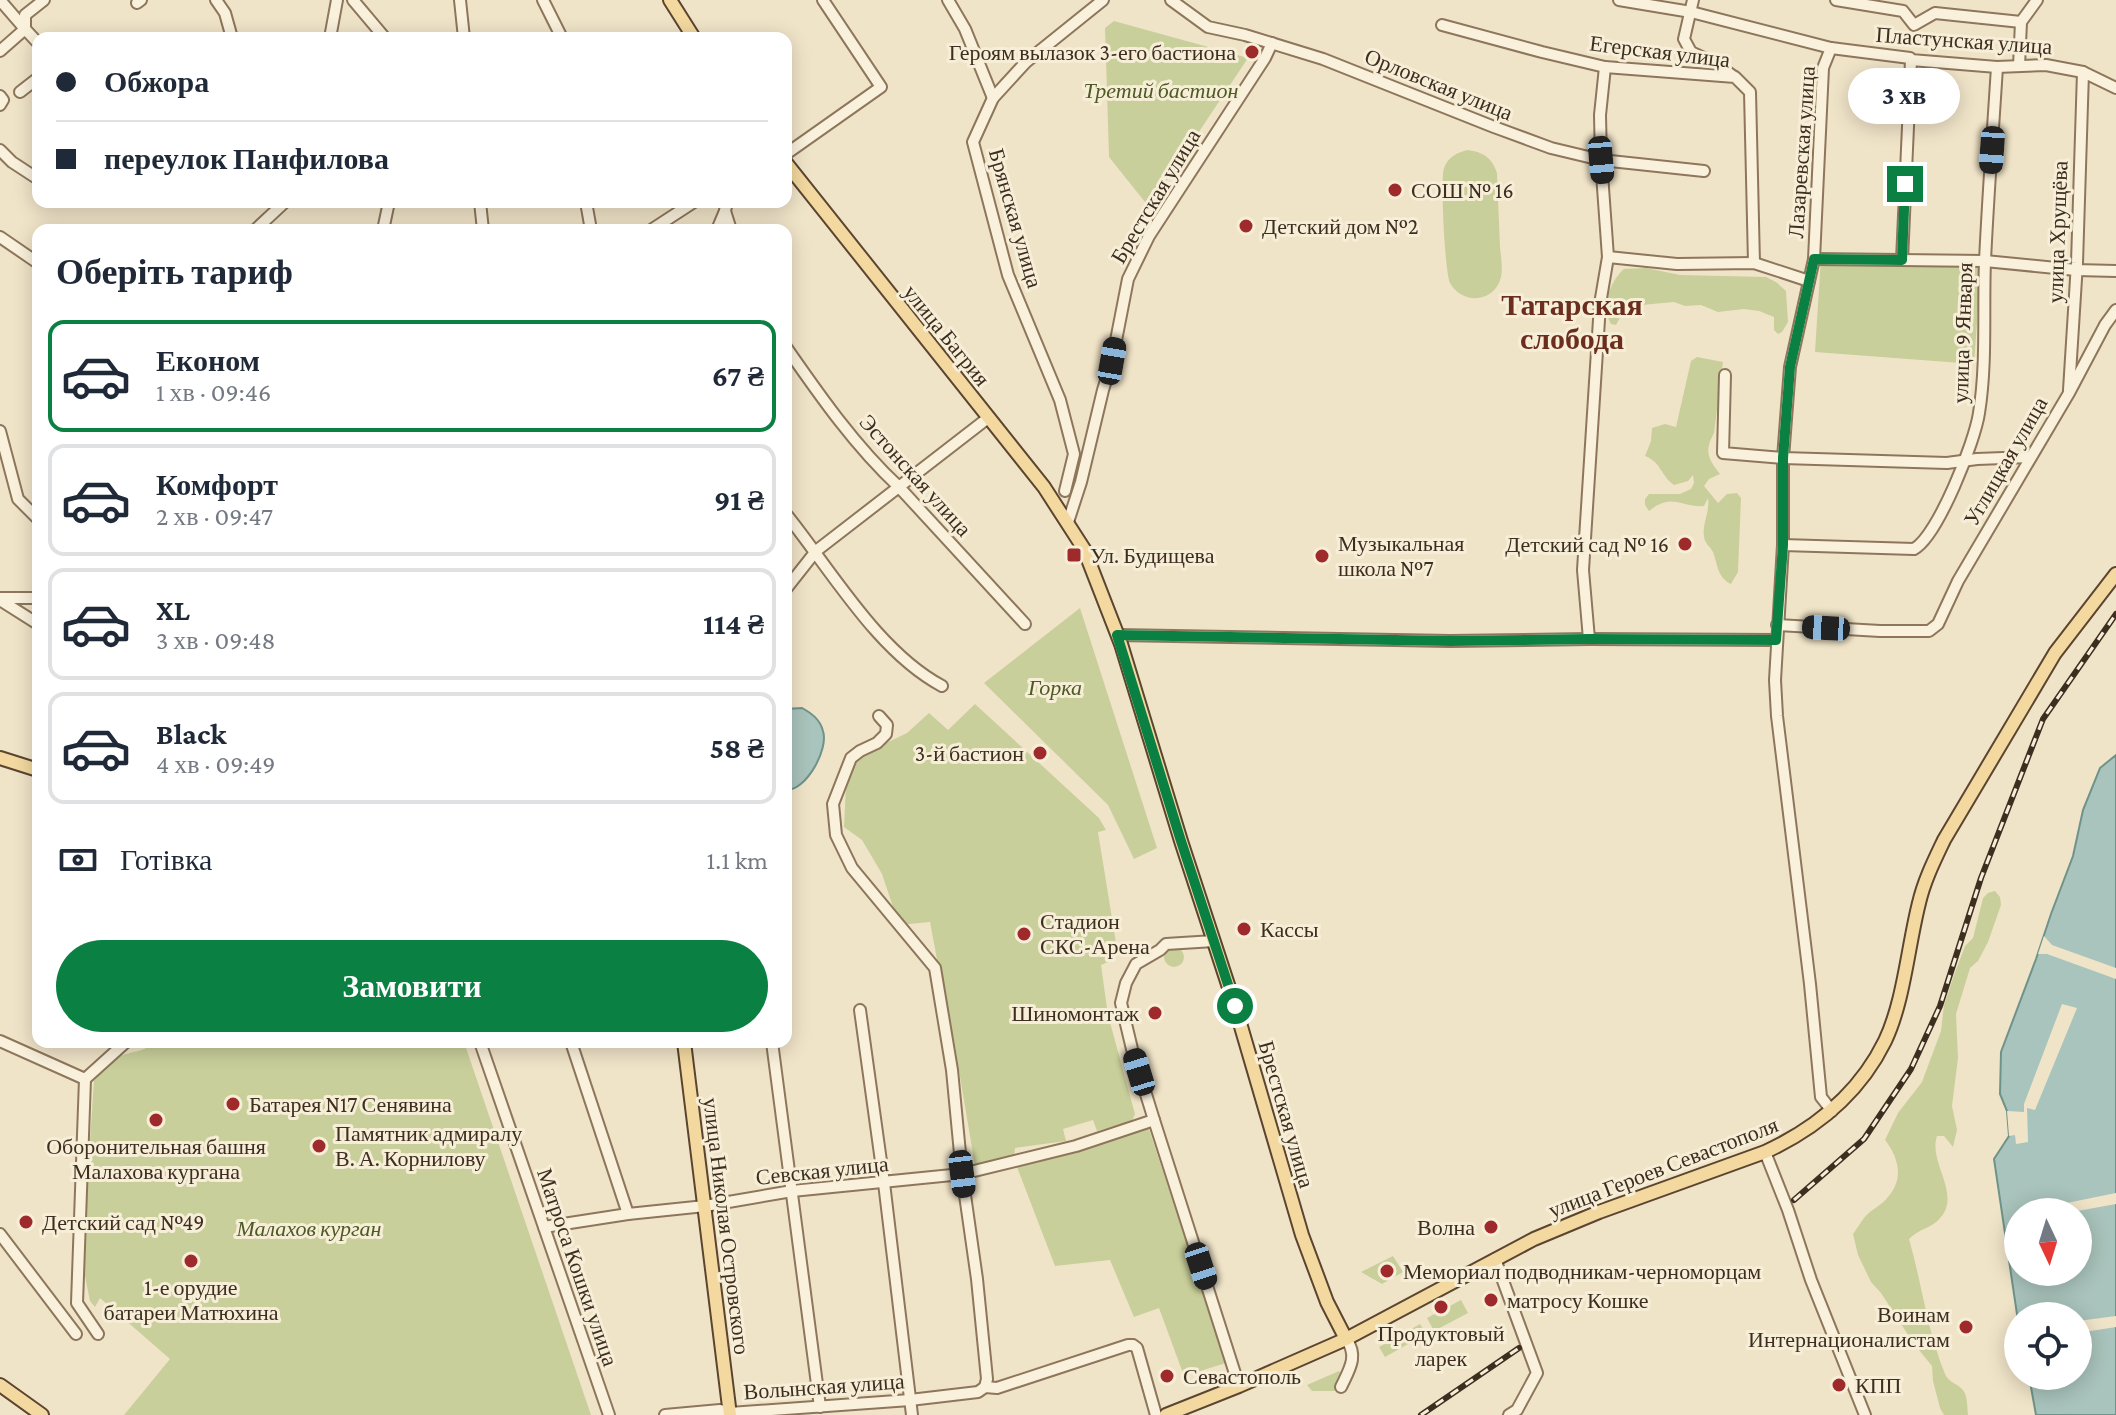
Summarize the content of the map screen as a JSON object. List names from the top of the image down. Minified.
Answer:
{"streets":{"main road":["Брестская улица","улица Багрия","улица Героев Севастополя","улица Николая Островского"],"street":["Пластунская улица","Егерская улица","Орловская улица","Лазаревская улица","Брянская улица","улица Хрущёва","улица 9 Января","Углицкая улица","Эстонская улица","Севская улица","Матроса Кошки улица","Волынская улица"]},"crossings":[["Пластунская улица","Лазаревская улица"],["Пластунская улица","улица Хрущёва"],["Пластунская улица","улица 9 Января"],["Орловская улица","Брестская улица"],["Лазаревская улица","улица 9 Января"],["Лазаревская улица","Углицкая улица"],["Лазаревская улица","улица Героев Севастополя"],["Брестская улица","улица Багрия"],["Брестская улица","улица Героев Севастополя"],["улица Хрущёва","Углицкая улица"],["Севская улица","улица Николая Островского"],["Севская улица","Матроса Кошки улица"],["улица Николая Островского","Волынская улица"]],"districts":["Татарская слобода"],"parks":["Третий бастион","Горка","Малахов курган"],"places":{"other":["Героям вылазок 3-его бастиона","СОШ № 16","Детский дом №2","Детский сад № 16","Музыкальная школа №7","3-й бастион","Кассы","Стадион СКС-Арена","Шиномонтаж","Батарея N17 Сенявина","Оборонительная башня Малахова кургана","Памятник адмиралу В. А. Корнилову","Детский сад №49","Волна","1-е орудие батареи Матюхина","Мемориал подводникам-черноморцам","матросу Кошке","Продуктовый ларек","Воинам Интернационалистам","Севастополь","КПП"],"transit":["Ул. Будищева"]},"north":"bottom","page":{"banner":["Обжора","переулок Панфилова"],"bubble":"3 хв","heading":"Оберіть тариф","list":[{"name":"Економ","note":"1 хв · 09:46","value":"67 ₴"},{"name":"Комфорт","note":"2 хв · 09:47","value":"91 ₴"},{"name":"XL","note":"3 хв · 09:48","value":"114 ₴"},{"name":"Black","note":"4 хв · 09:49","value":"58 ₴"}],"pay":["Готівка","1.1 km"],"buttons":"Замовити"}}
